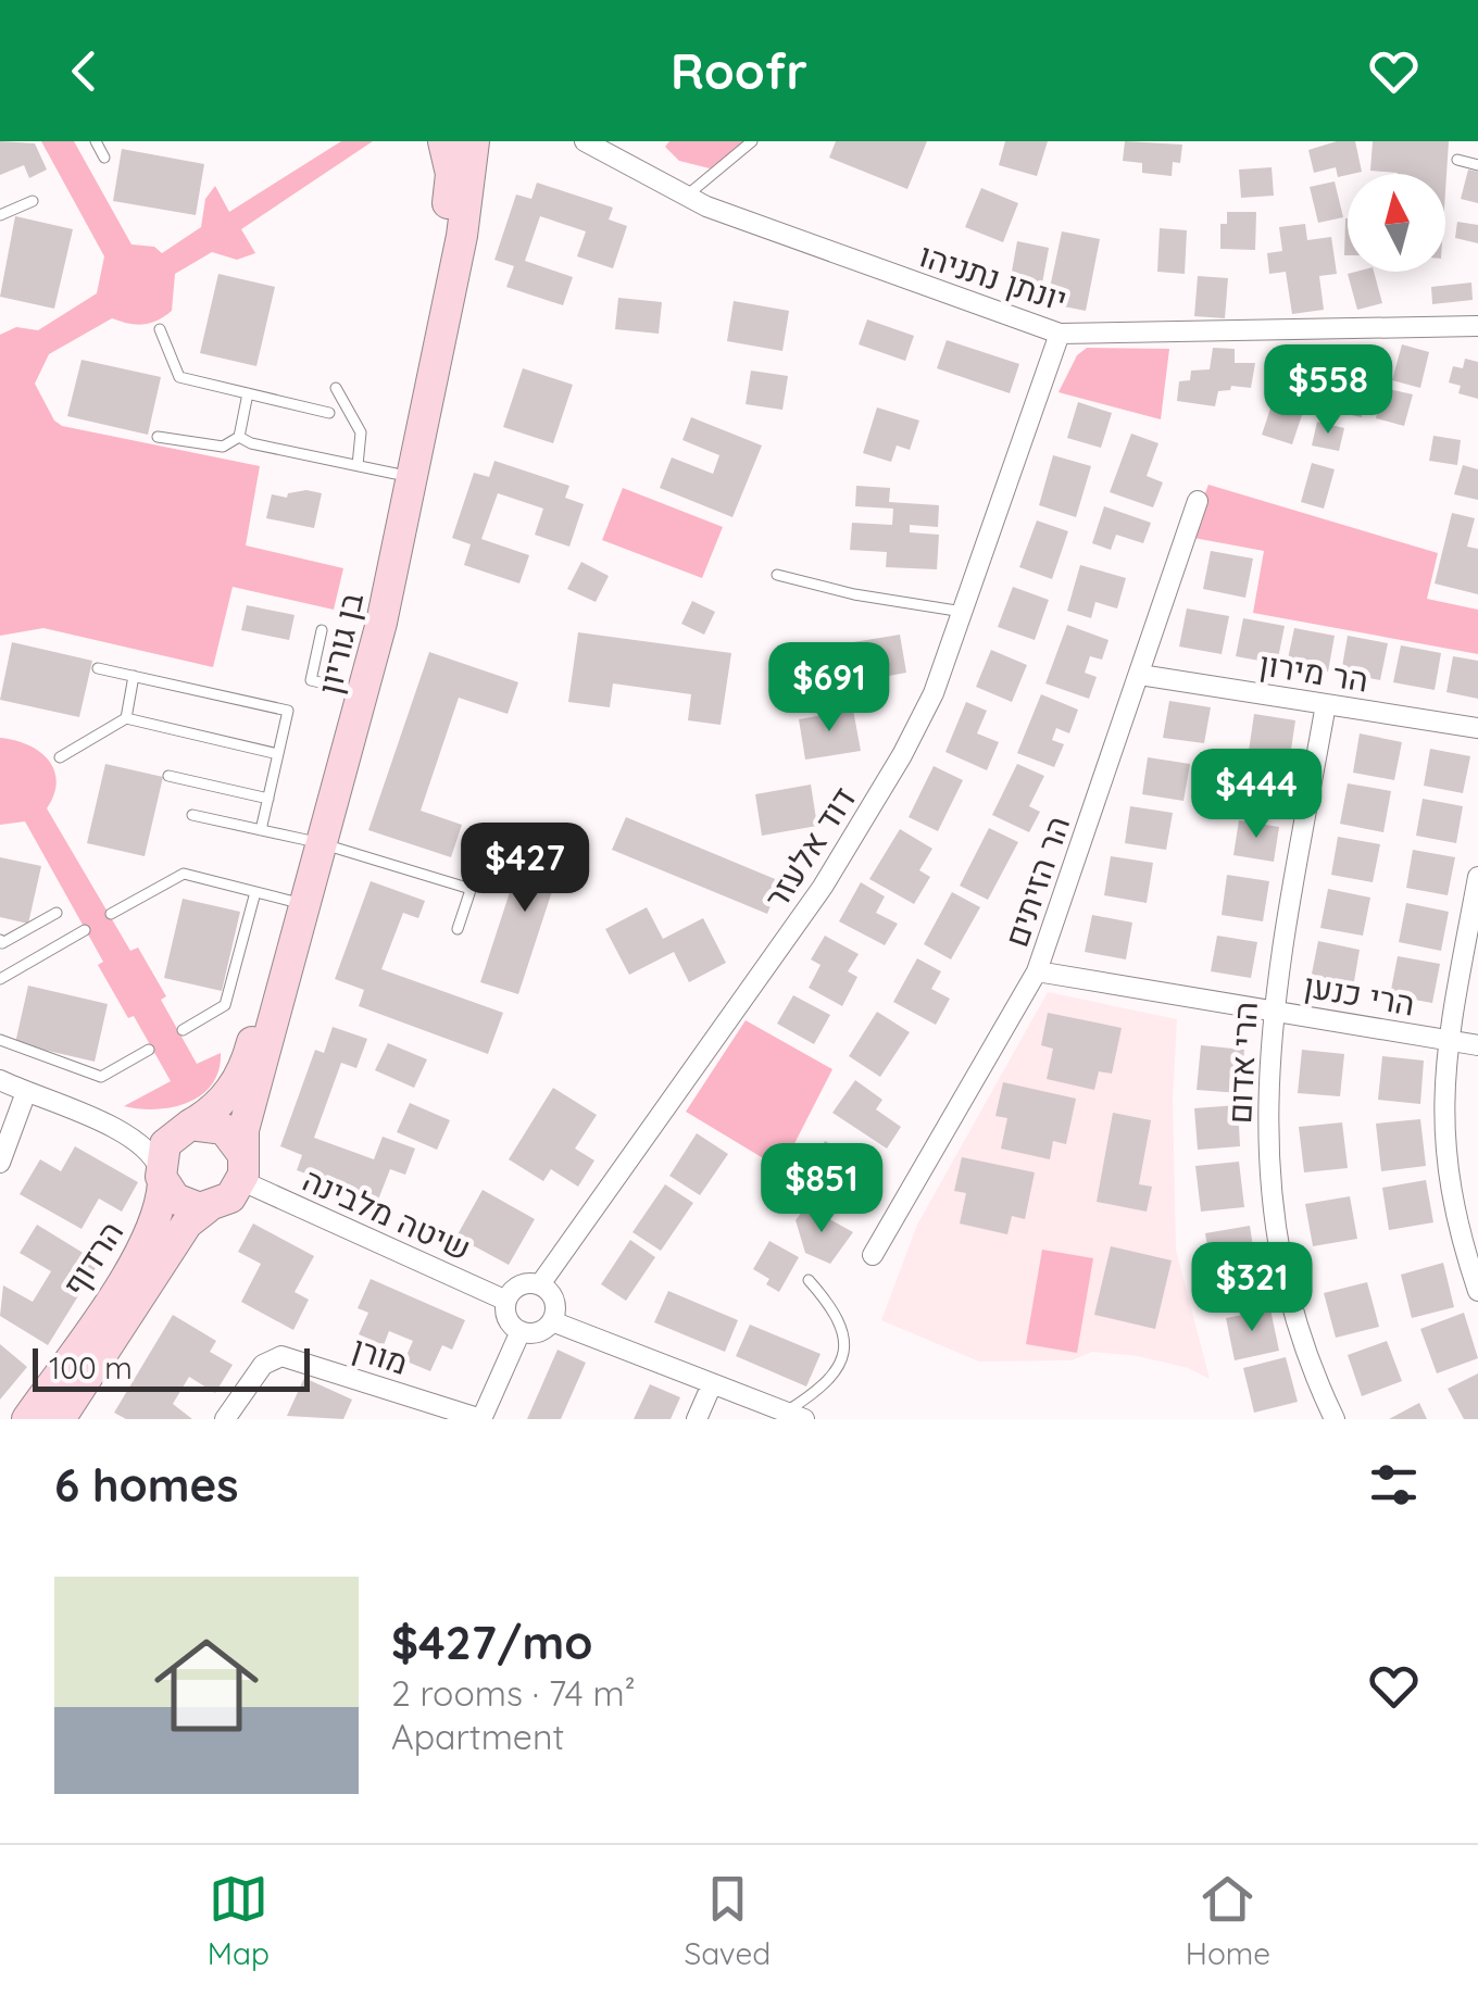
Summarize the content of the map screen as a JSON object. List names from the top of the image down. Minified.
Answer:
{"streets":{"street":["יונתן נתניהו","בן גוריון","הר מירון","דוד אלעזר","הר הזיתים","הרי כנען","הרי אדום","שיטה מלבינה","הרדוף","מורן"]},"crossings":[["יונתן נתניהו","דוד אלעזר"],["בן גוריון","שיטה מלבינה"],["בן גוריון","הרדוף"],["הר מירון","הר הזיתים"],["הר מירון","הרי אדום"],["דוד אלעזר","שיטה מלבינה"],["הר הזיתים","הרי כנען"],["הרי כנען","הרי אדום"],["שיטה מלבינה","הרדוף"]],"scale_bar":"100 m","north":"top","page":{"header":"Roofr","price":["$558","$691","$444","$427","$851","$321"],"scale":"100 m","heading":"6 homes","list":[{"name":"$427/mo","note":"2 rooms · 74 m² · Apartment"}],"tabs":["Map","Saved","Home"]}}
